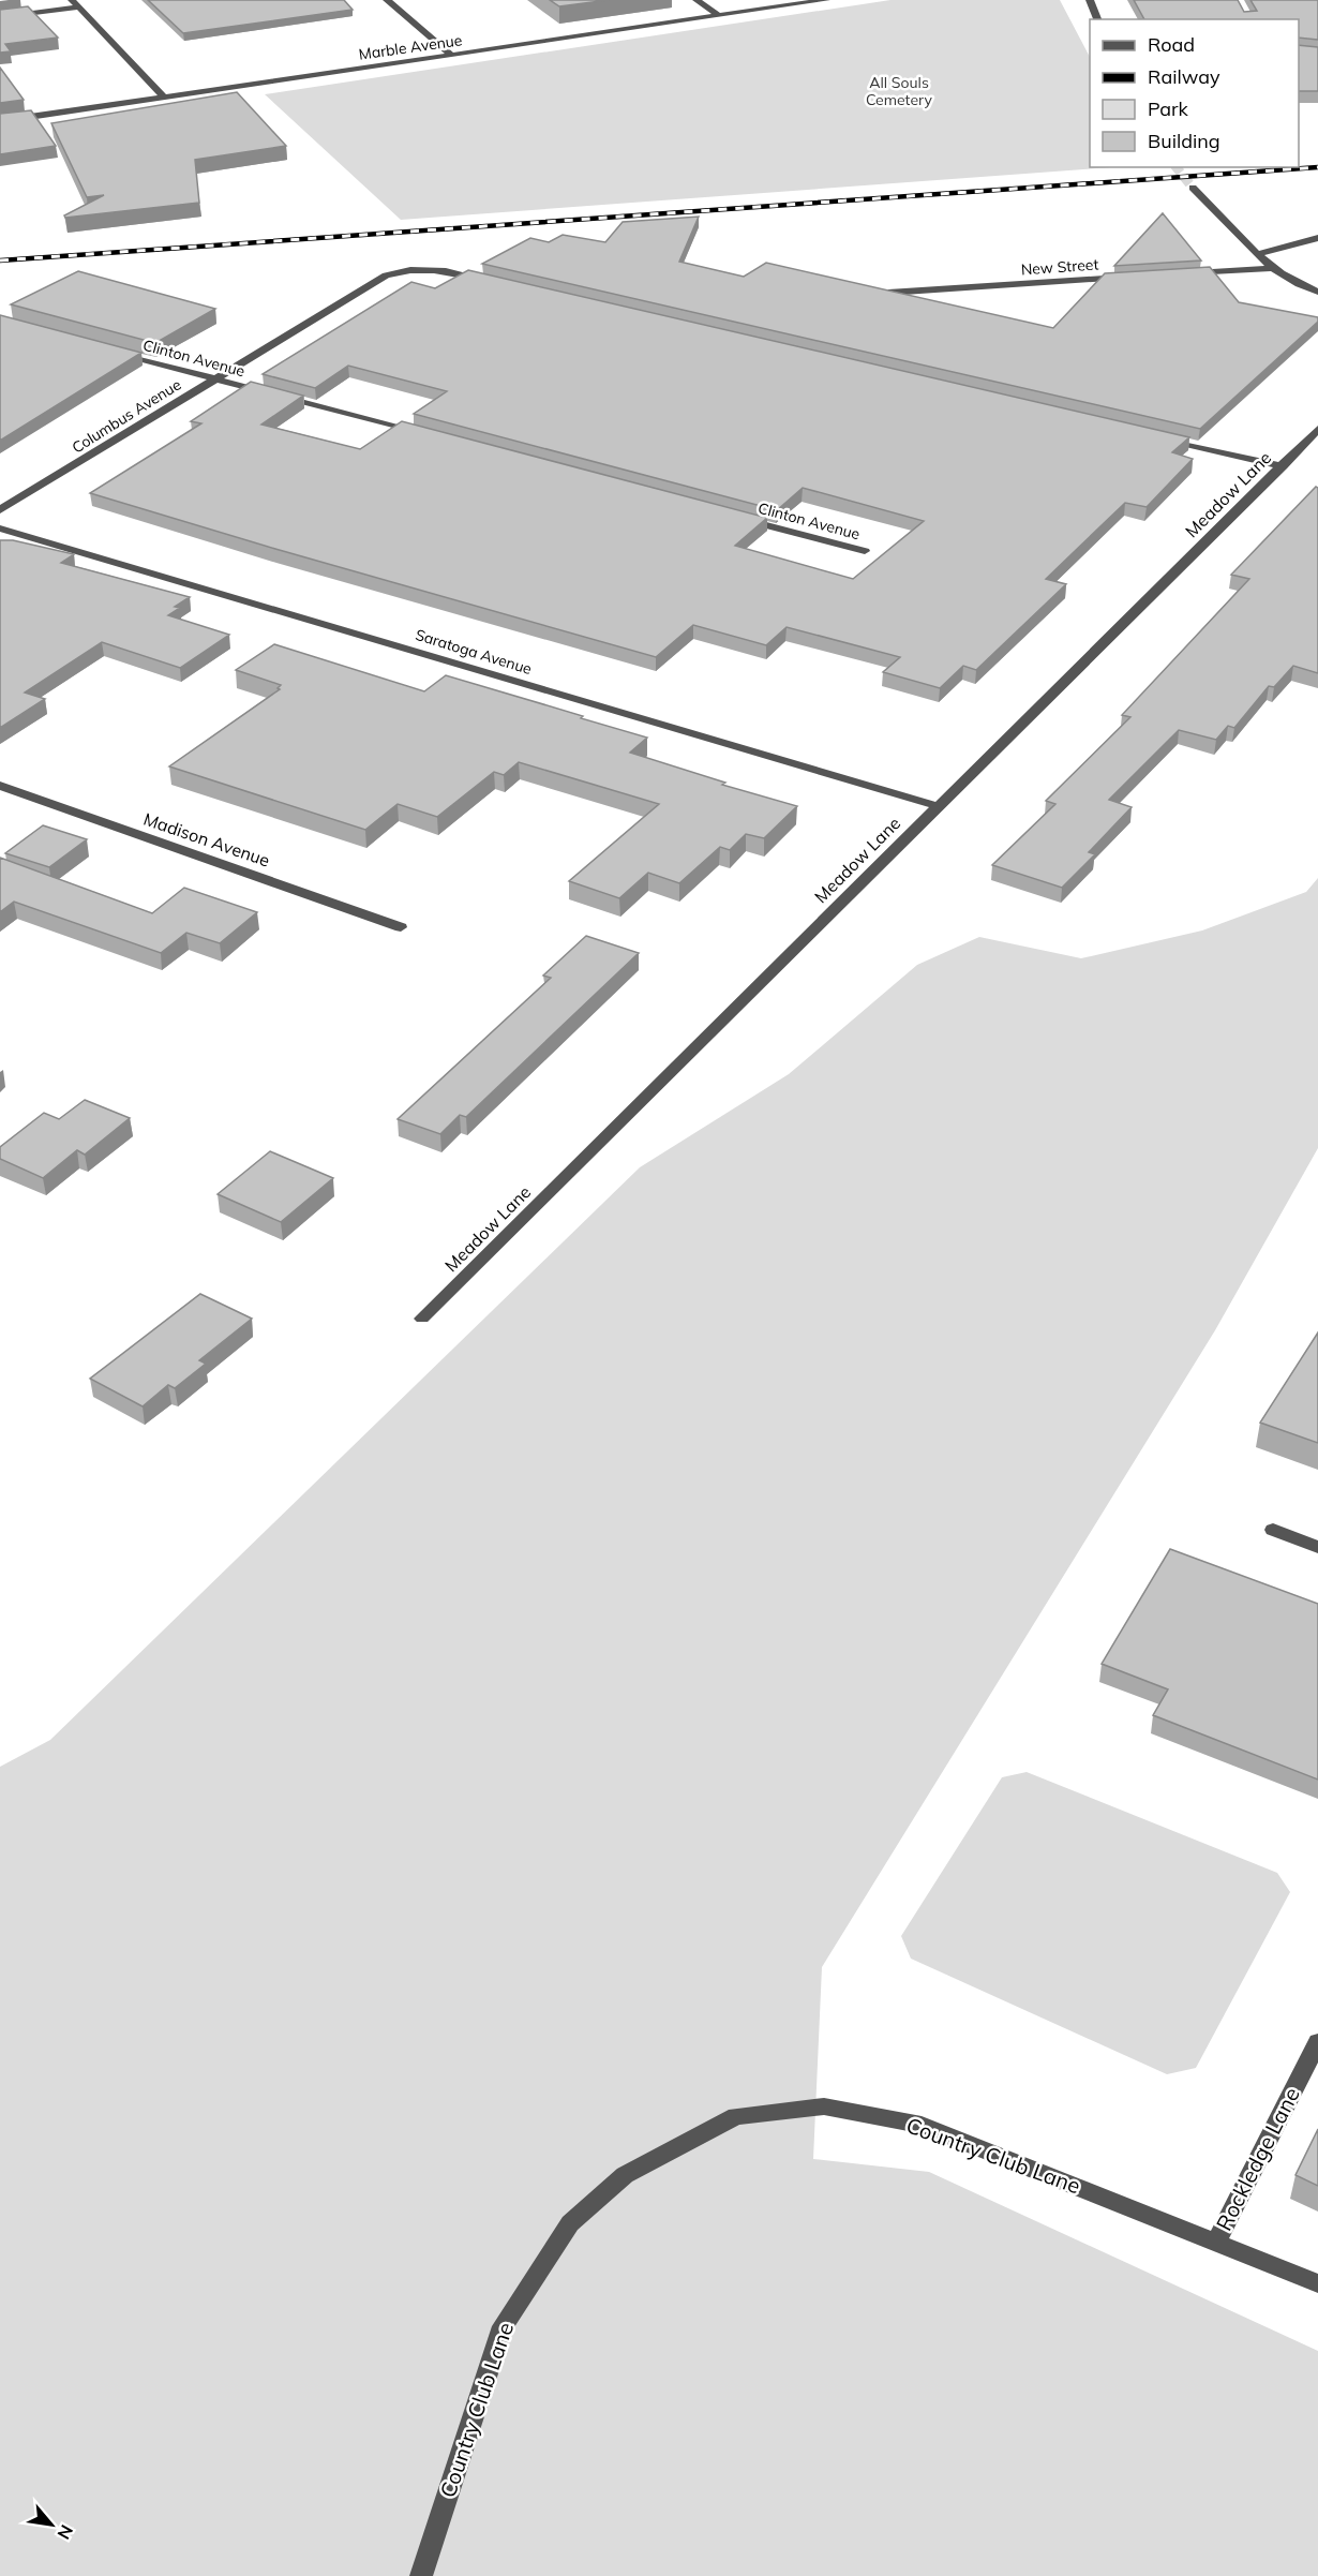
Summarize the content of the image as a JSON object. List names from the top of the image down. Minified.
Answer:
{"streets":{"street":["Marble Avenue","New Street","Clinton Avenue","Columbus Avenue","Meadow Lane","Saratoga Avenue","Madison Avenue","Country Club Lane","Rockledge Lane"]},"crossings":[["Clinton Avenue","Columbus Avenue"],["Meadow Lane","Saratoga Avenue"],["Country Club Lane","Rockledge Lane"]],"parks":["All Souls Cemetery"],"legend":["Road","Railway","Park","Building"],"north":"bottom right"}
